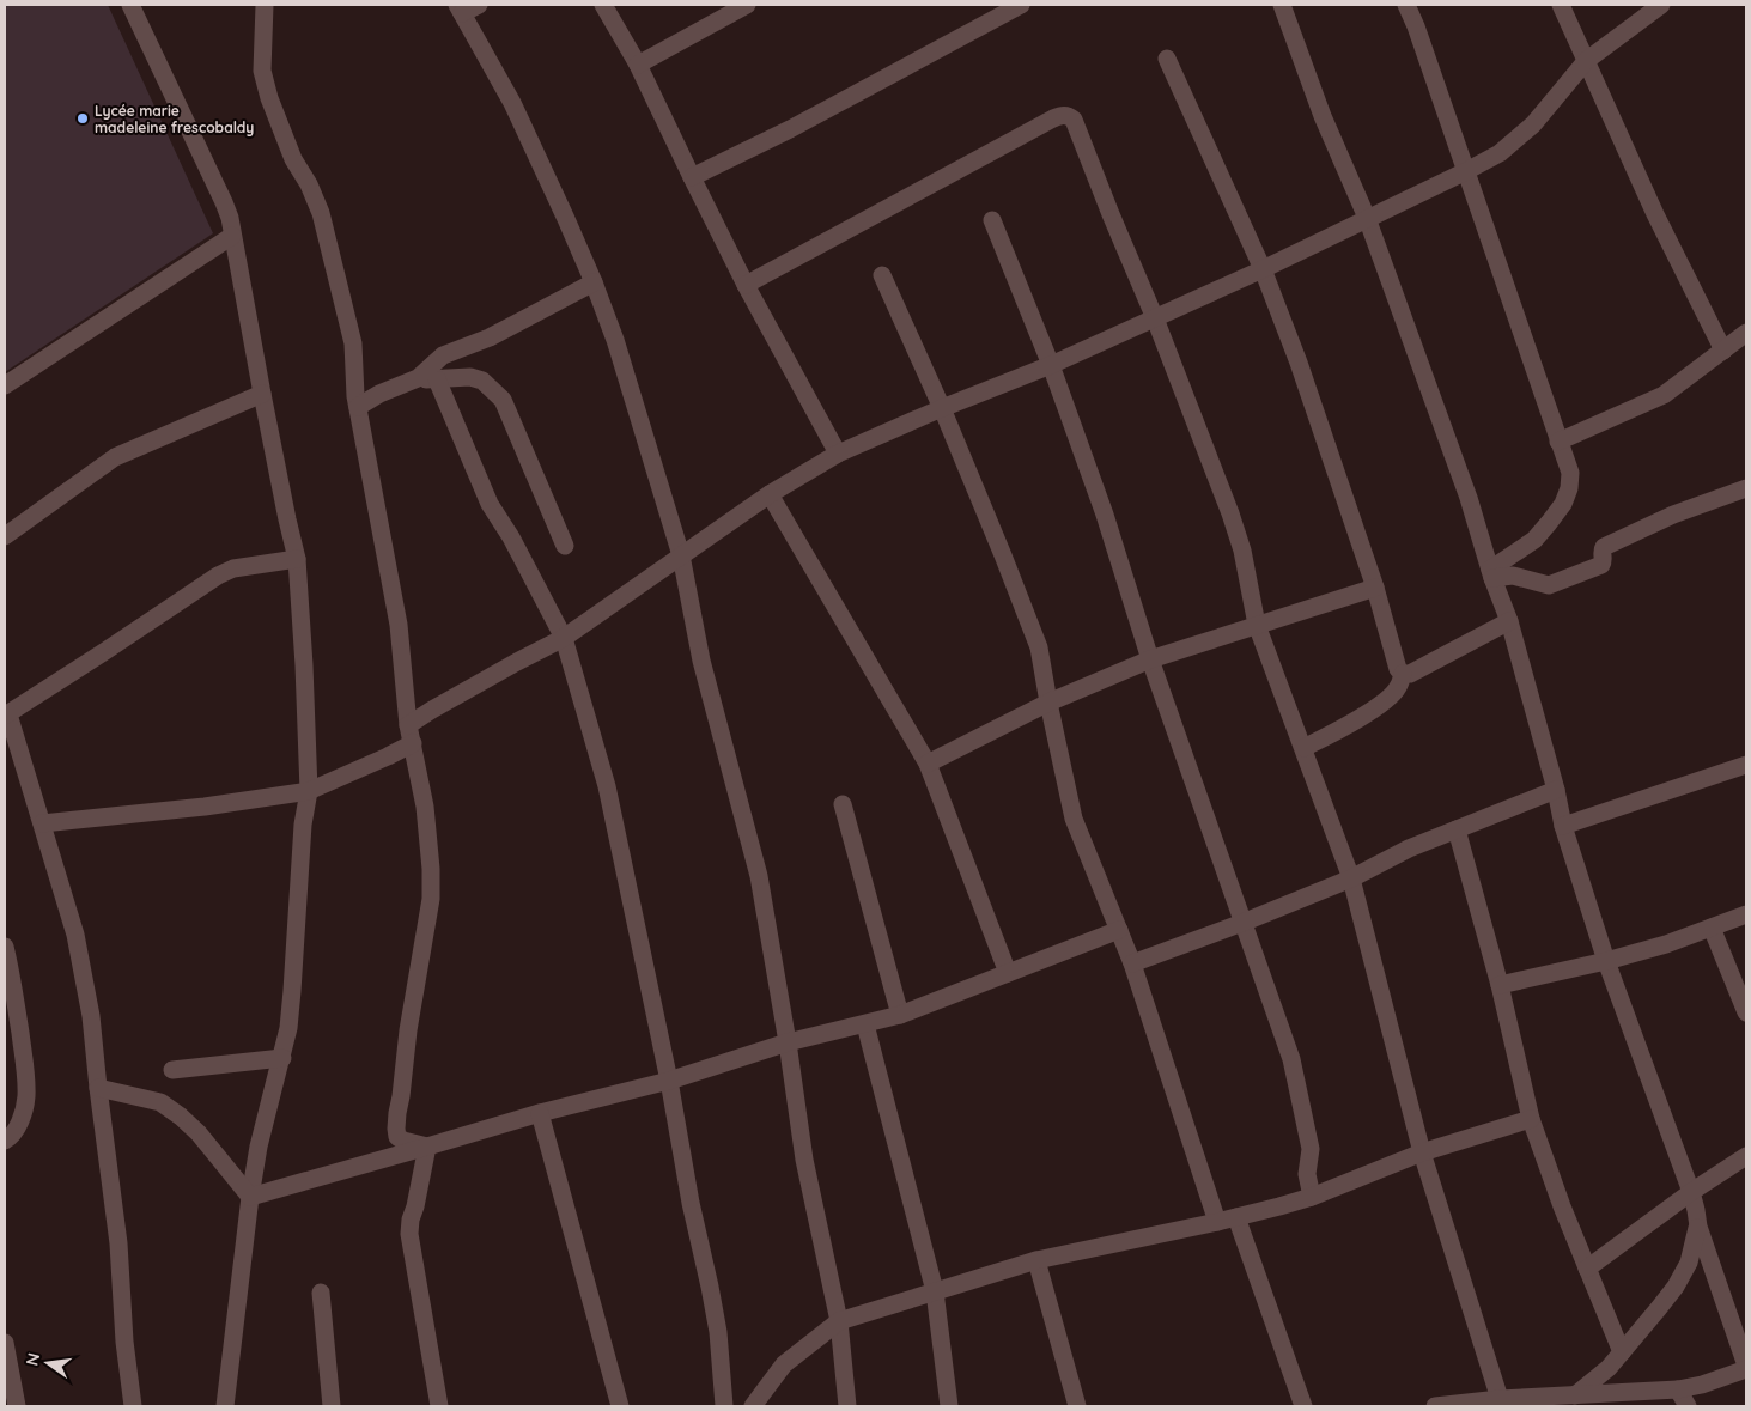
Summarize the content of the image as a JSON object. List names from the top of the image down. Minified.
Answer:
{"places":["Lycée marie madeleine frescobaldy"],"north":"left"}
